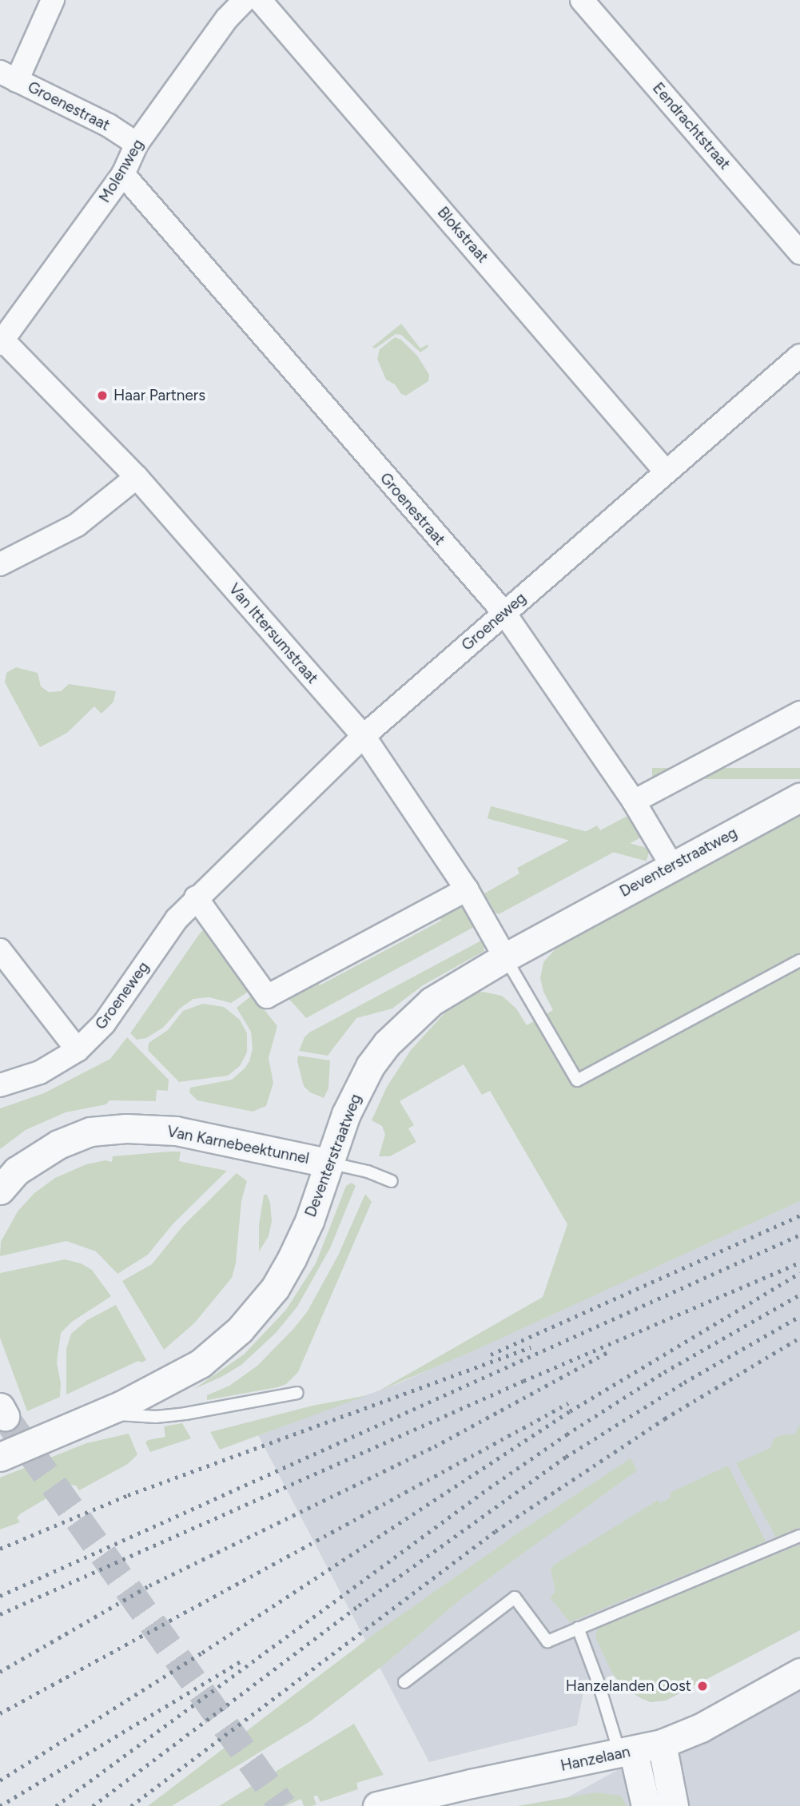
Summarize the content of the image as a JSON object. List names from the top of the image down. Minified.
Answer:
{"streets":{"street":["Groenestraat","Eendrachtstraat","Molenweg","Blokstraat","Groeneweg","Van Ittersumstraat","Deventerstraatweg","Van Karnebeektunnel","Hanzelaan"]},"crossings":[["Groenestraat","Molenweg"],["Groenestraat","Groeneweg"],["Groenestraat","Deventerstraatweg"],["Molenweg","Van Ittersumstraat"],["Blokstraat","Groeneweg"],["Groeneweg","Van Ittersumstraat"],["Van Ittersumstraat","Deventerstraatweg"],["Deventerstraatweg","Van Karnebeektunnel"]],"places":["Haar Partners","Hanzelanden Oost"]}
